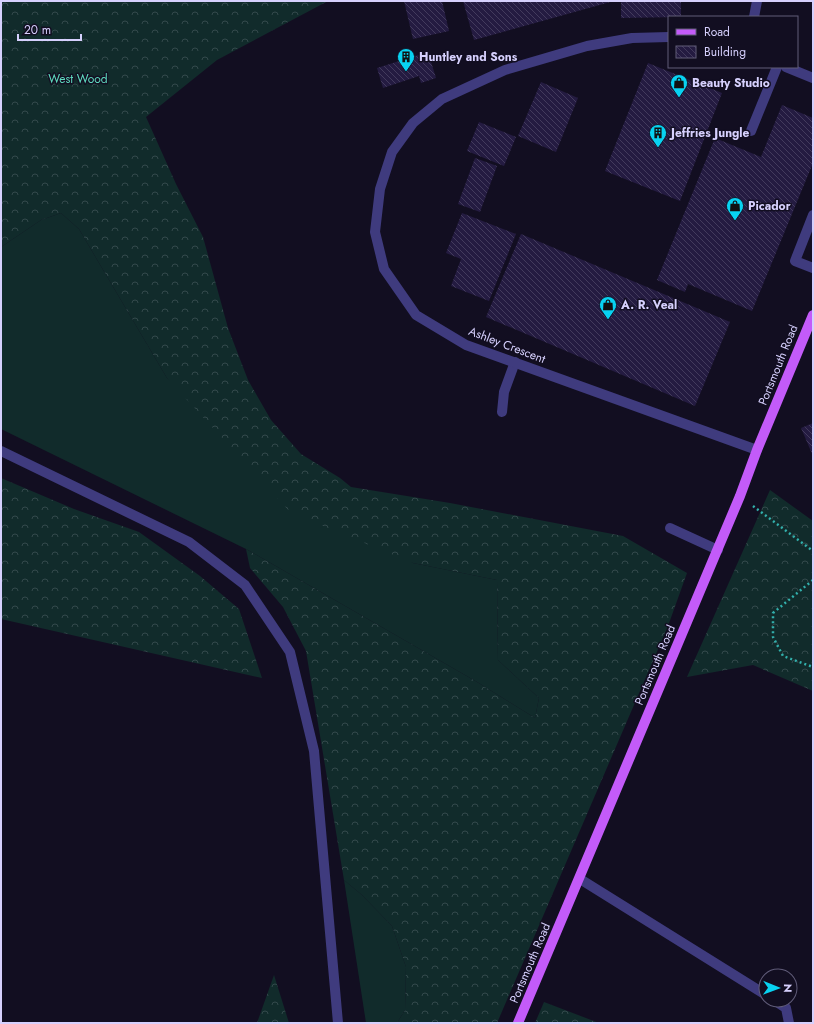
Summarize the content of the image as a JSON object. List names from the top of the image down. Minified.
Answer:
{"streets":{"main road":["Portsmouth Road"],"street":["Ashley Crescent"]},"crossings":[["Ashley Crescent","Portsmouth Road"]],"parks":["West Wood"],"places":{"building":["Huntley and Sons","Jeffries Jungle"],"shop":["Beauty Studio","Picador","A. R. Veal"]},"legend":["Road","Building"],"scale_bar":"20 m","north":"right"}
